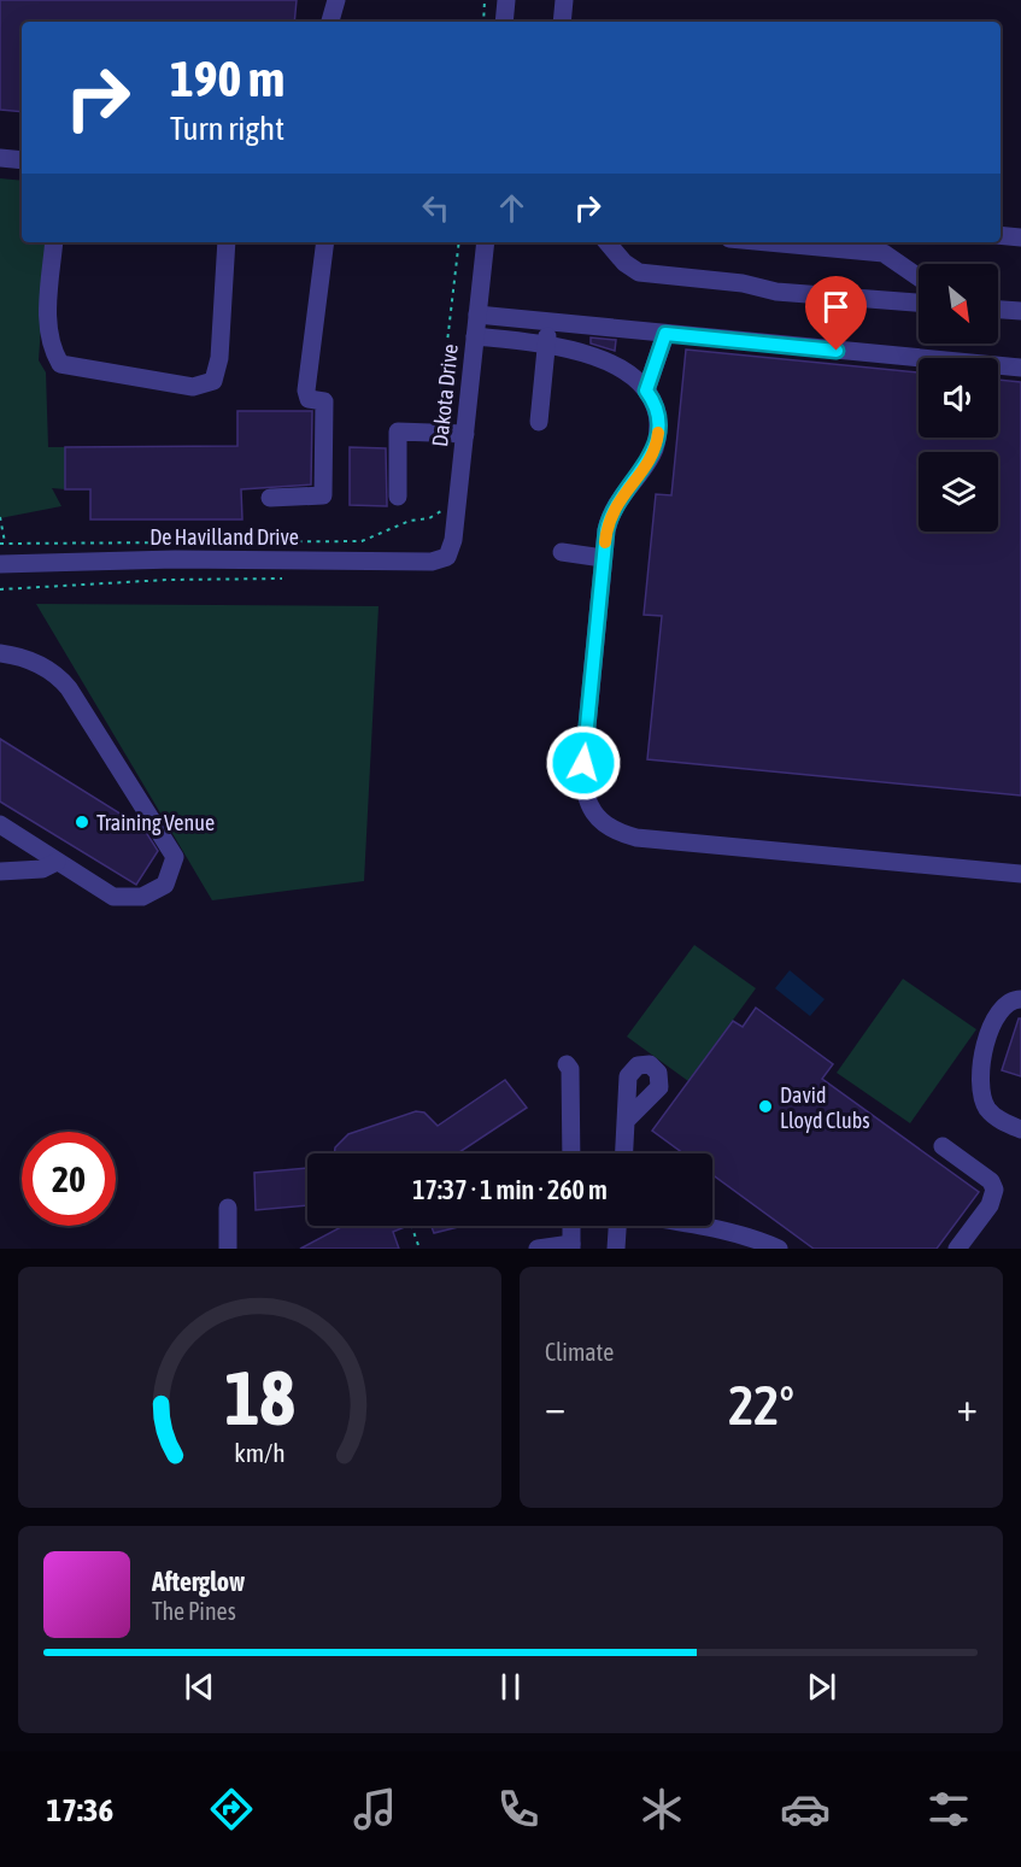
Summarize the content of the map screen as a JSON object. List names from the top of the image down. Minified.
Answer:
{"streets":{"street":["Dakota Drive","De Havilland Drive"]},"crossings":[["Dakota Drive","De Havilland Drive"]],"places":["Training Venue","David Lloyd Clubs"],"north":"bottom right","page":{"turn":["190 m","Turn right"],"limit":"20","trip":"17:37 · 1 min · 260 m","tile":"Climate","heat":["−","22°","+"],"song":["Afterglow","The Pines"],"tabs":"17:36","gauge":["18","km/h"]}}
